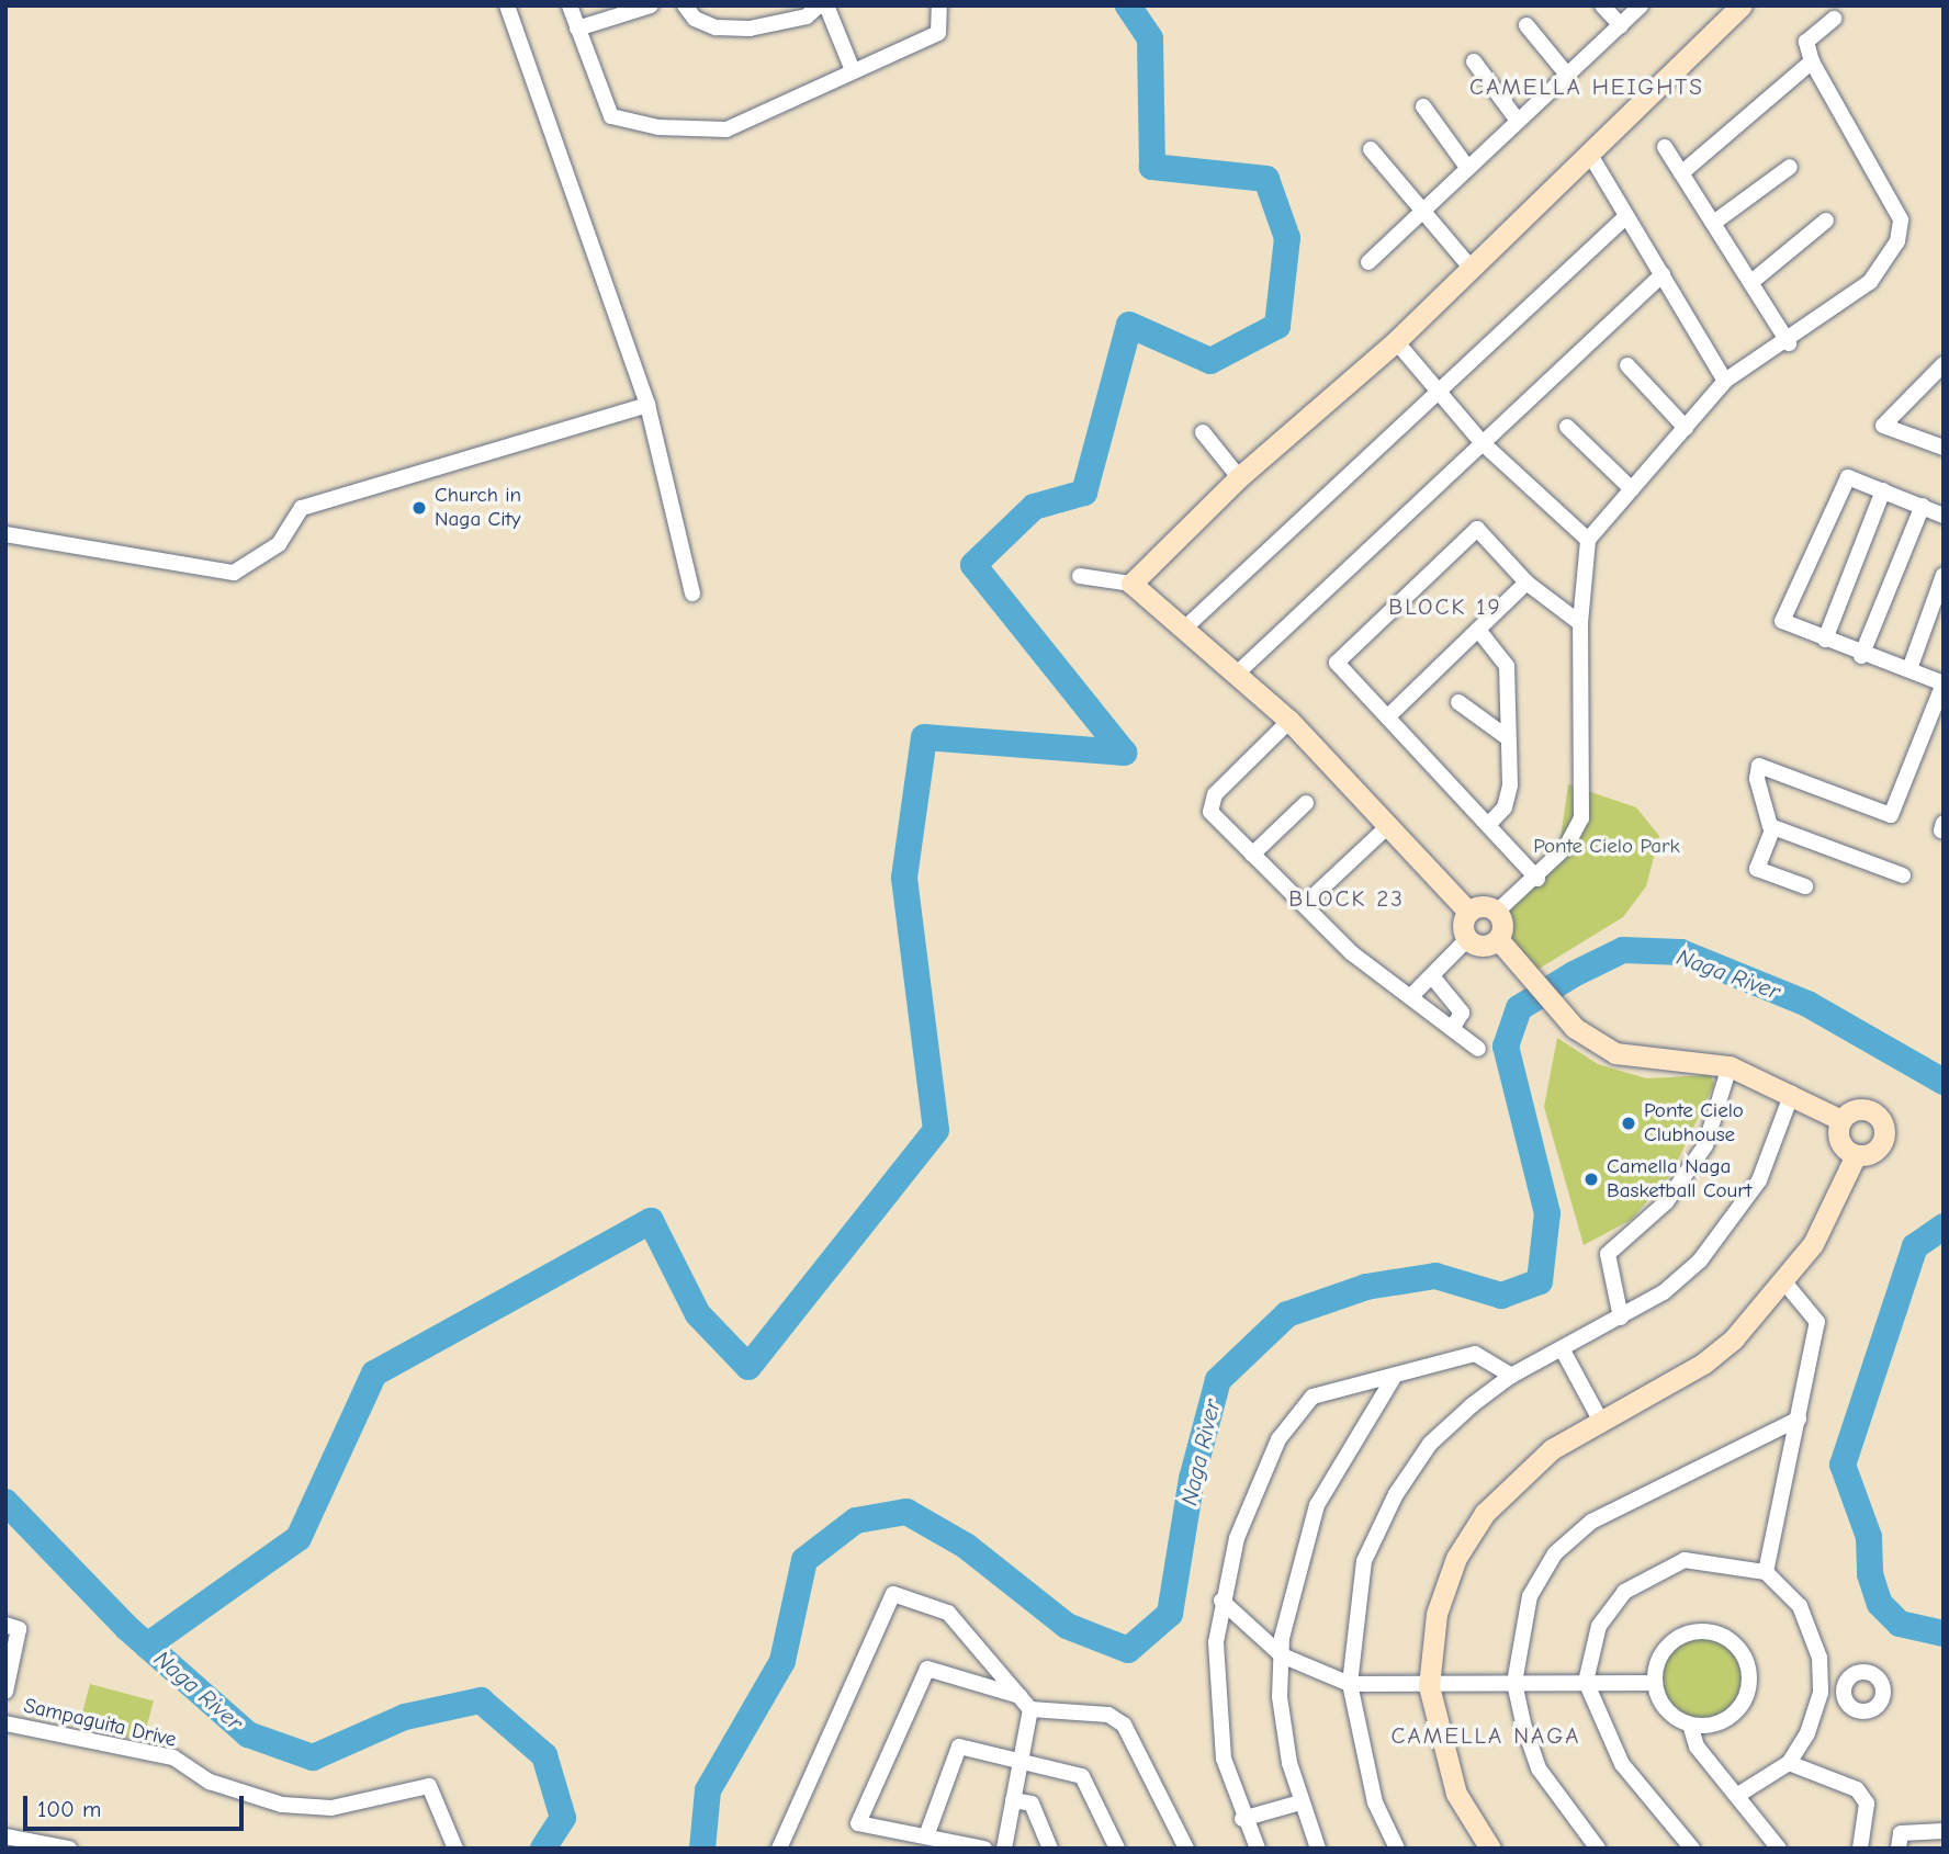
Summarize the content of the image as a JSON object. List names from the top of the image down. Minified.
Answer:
{"streets":{"street":["Sampaguita Drive"]},"districts":["CAMELLA HEIGHTS","BLOCK 19","BLOCK 23","CAMELLA NAGA"],"water":["Naga River"],"parks":["Ponte Cielo Park"],"places":["Church in Naga City","Ponte Cielo Clubhouse","Camella Naga Basketball Court"],"scale_bar":"100 m"}
